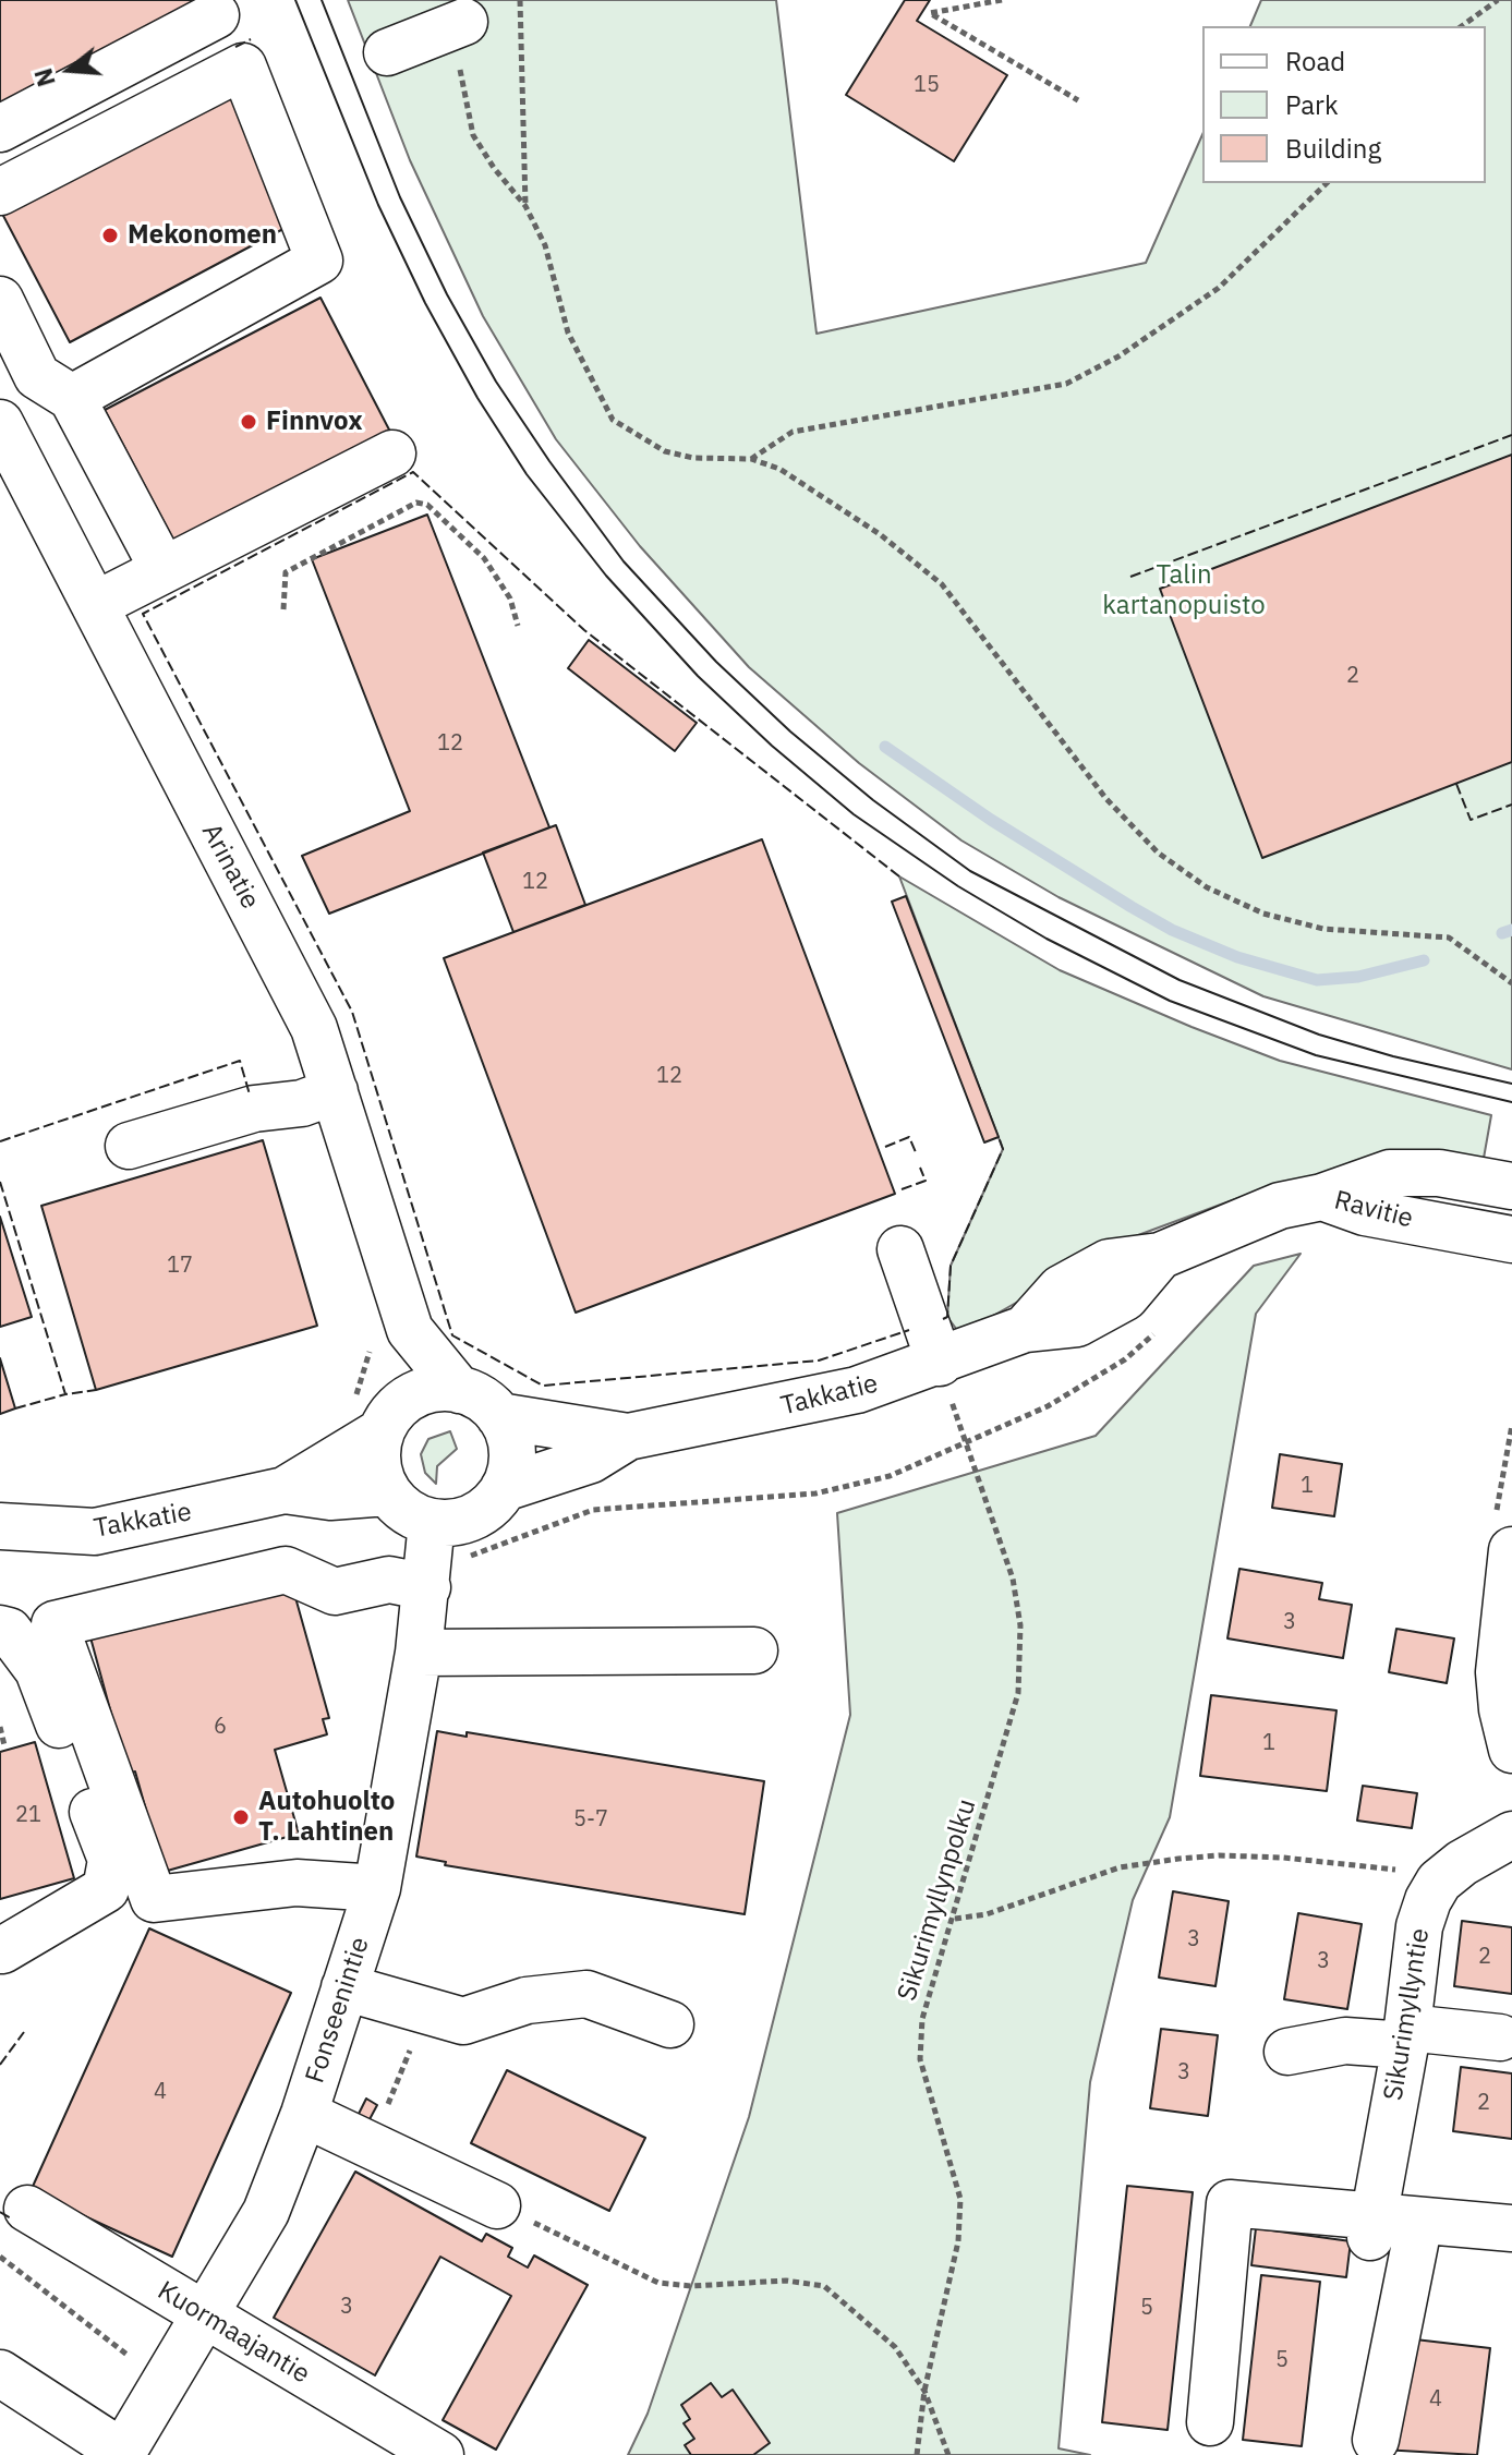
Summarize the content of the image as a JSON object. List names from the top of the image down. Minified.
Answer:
{"streets":{"street":["Arinatie","Ravitie","Takkatie","Fonseenintie","Sikurimyllyntie","Kuormaajantie"],"path":["Sikurimyllynpolku"]},"crossings":[["Arinatie","Takkatie"],["Arinatie","Fonseenintie"],["Ravitie","Takkatie"],["Takkatie","Sikurimyllynpolku"],["Takkatie","Fonseenintie"],["Fonseenintie","Kuormaajantie"]],"parks":["Talin kartanopuisto"],"places":["Mekonomen","Finnvox","Autohuolto T. Lahtinen"],"house_numbers":["15","2","12","12","12","17","1","3","6","1","21","5-7","3","2","3","3","4","2","3","5","5","4"],"legend":["Road","Park","Building"],"north":"left"}
